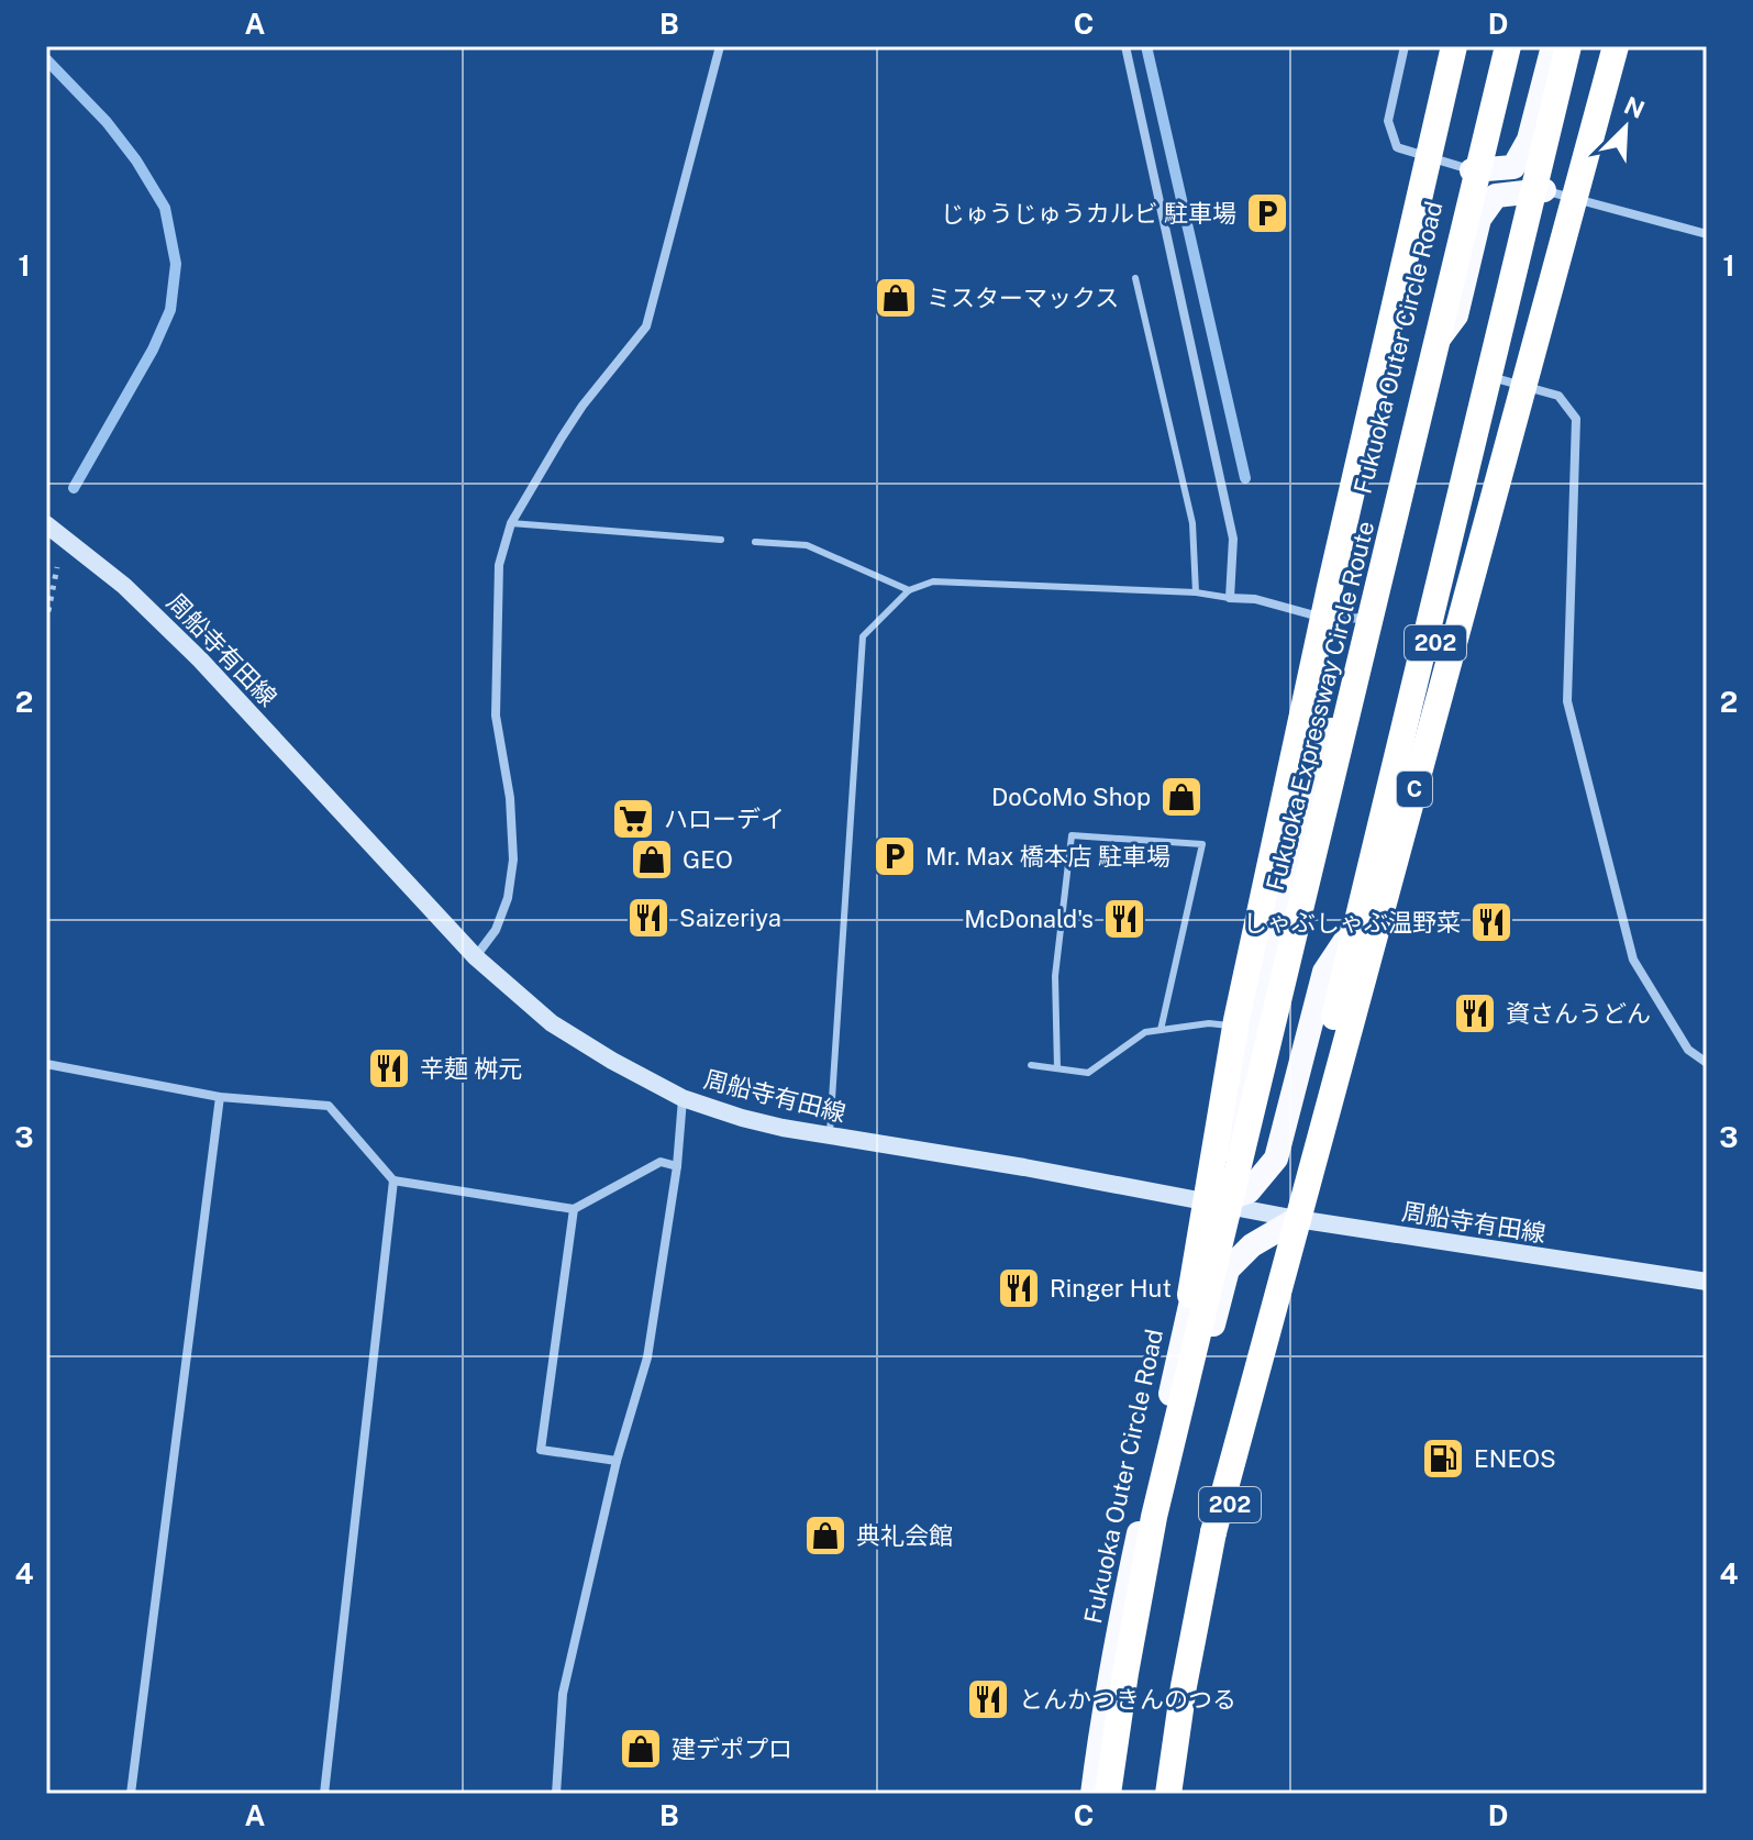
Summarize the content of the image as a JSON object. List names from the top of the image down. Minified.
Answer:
{"streets":{"highway":["Fukuoka Outer Circle Road","202","Fukuoka Expressway Circle Route","C"],"main road":["周船寺有田線"]},"crossings":[["Fukuoka Outer Circle Road","周船寺有田線"],["Fukuoka Outer Circle Road","Fukuoka Expressway Circle Route"],["202","周船寺有田線"]],"places":{"parking":["じゅうじゅうカルビ 駐車場","Mr. Max 橋本店 駐車場"],"shop":["ミスターマックス","DoCoMo Shop","GEO","典礼会館","建デポプロ"],"supermarket":["ハローデイ"],"restaurant":["Saizeriya","McDonald's","しゃぶしゃぶ温野菜","資さんうどん","辛麺 桝元","Ringer Hut","とんかつきんのつる"],"fuel station":["ENEOS"]},"north":"top right","grid":{"columns":["A","B","C","D"],"rows":["1","2","3","4"]}}
